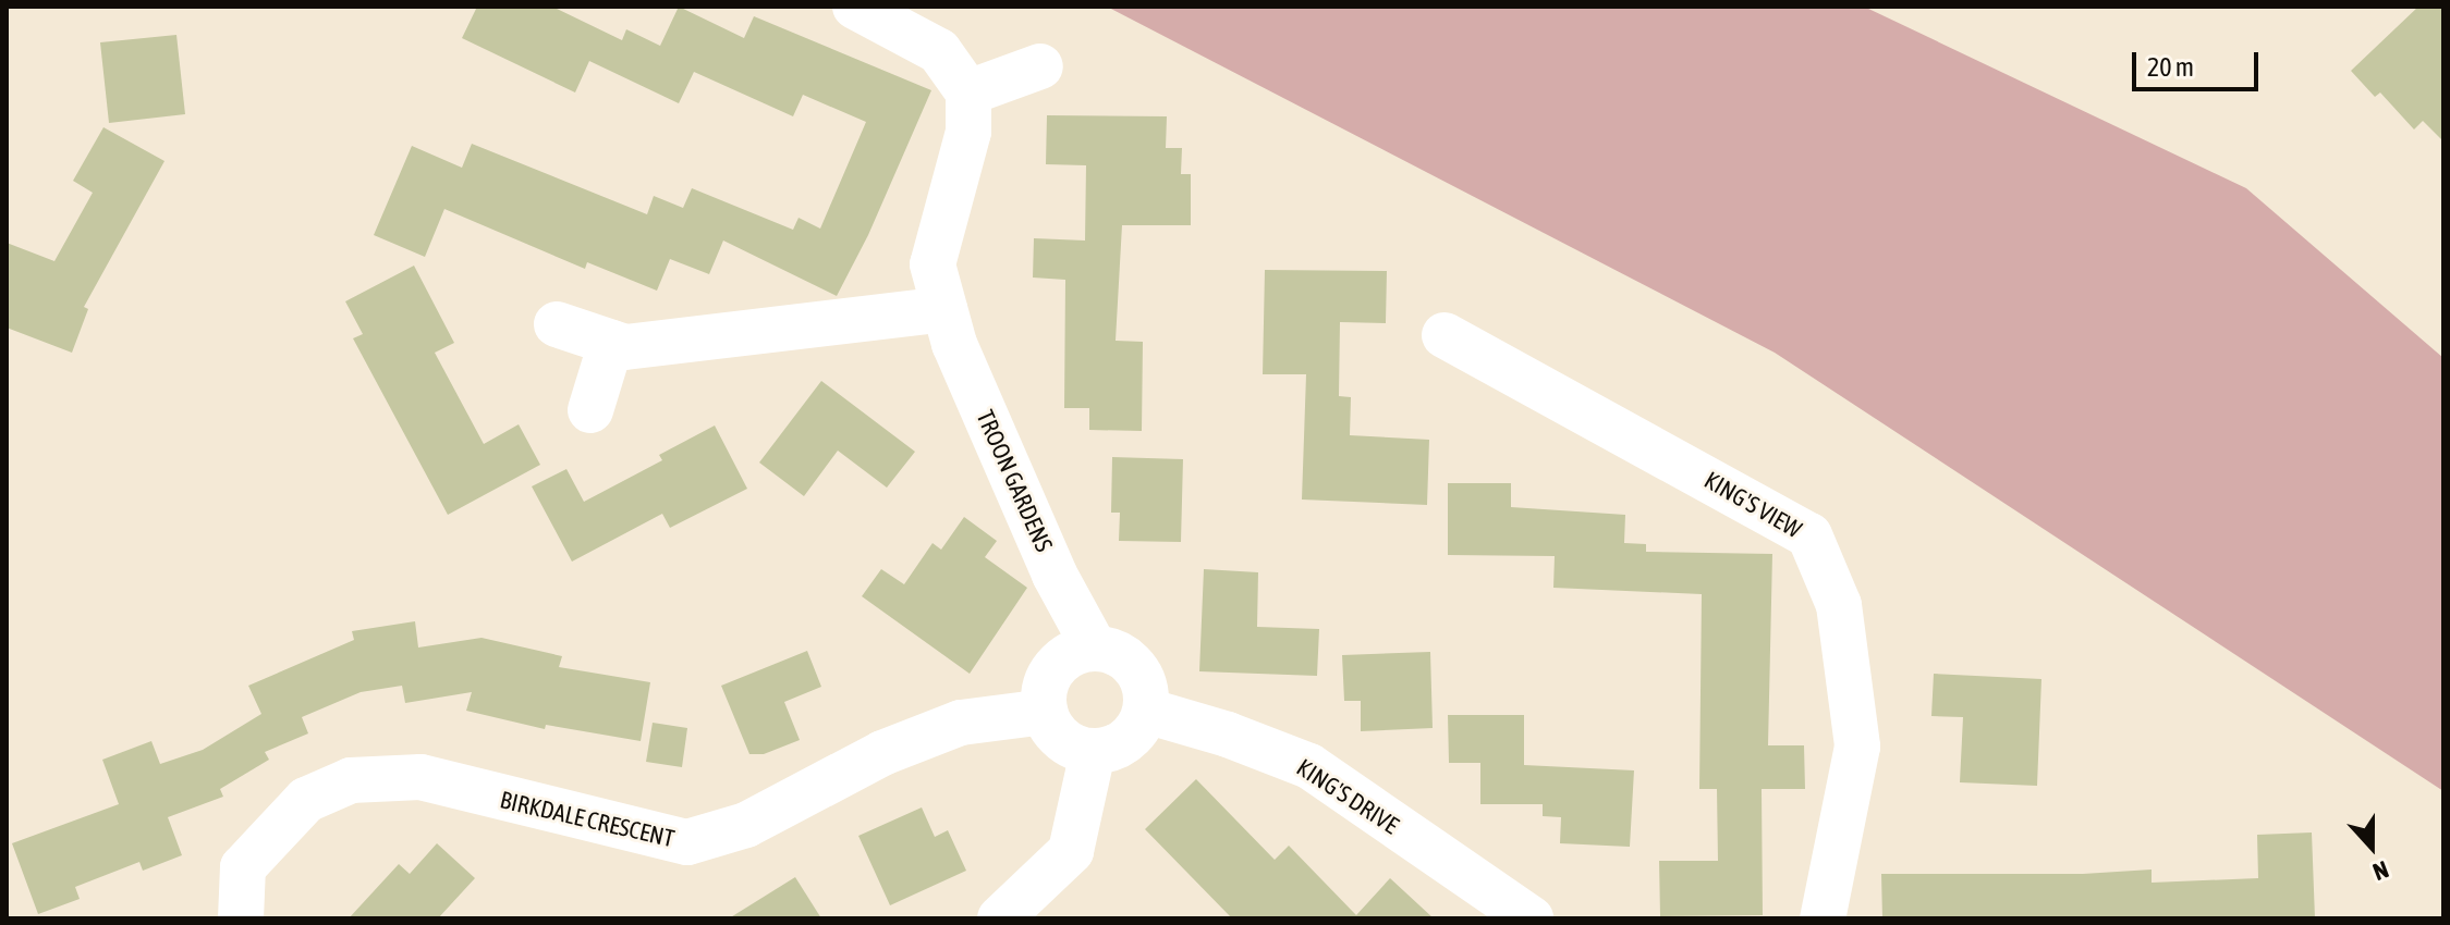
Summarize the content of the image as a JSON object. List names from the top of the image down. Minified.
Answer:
{"streets":{"street":["TROON GARDENS","KING'S VIEW","KING'S DRIVE","BIRKDALE CRESCENT"]},"crossings":[["TROON GARDENS","KING'S DRIVE"],["TROON GARDENS","BIRKDALE CRESCENT"],["KING'S DRIVE","BIRKDALE CRESCENT"]],"scale_bar":"20 m","north":"bottom"}
